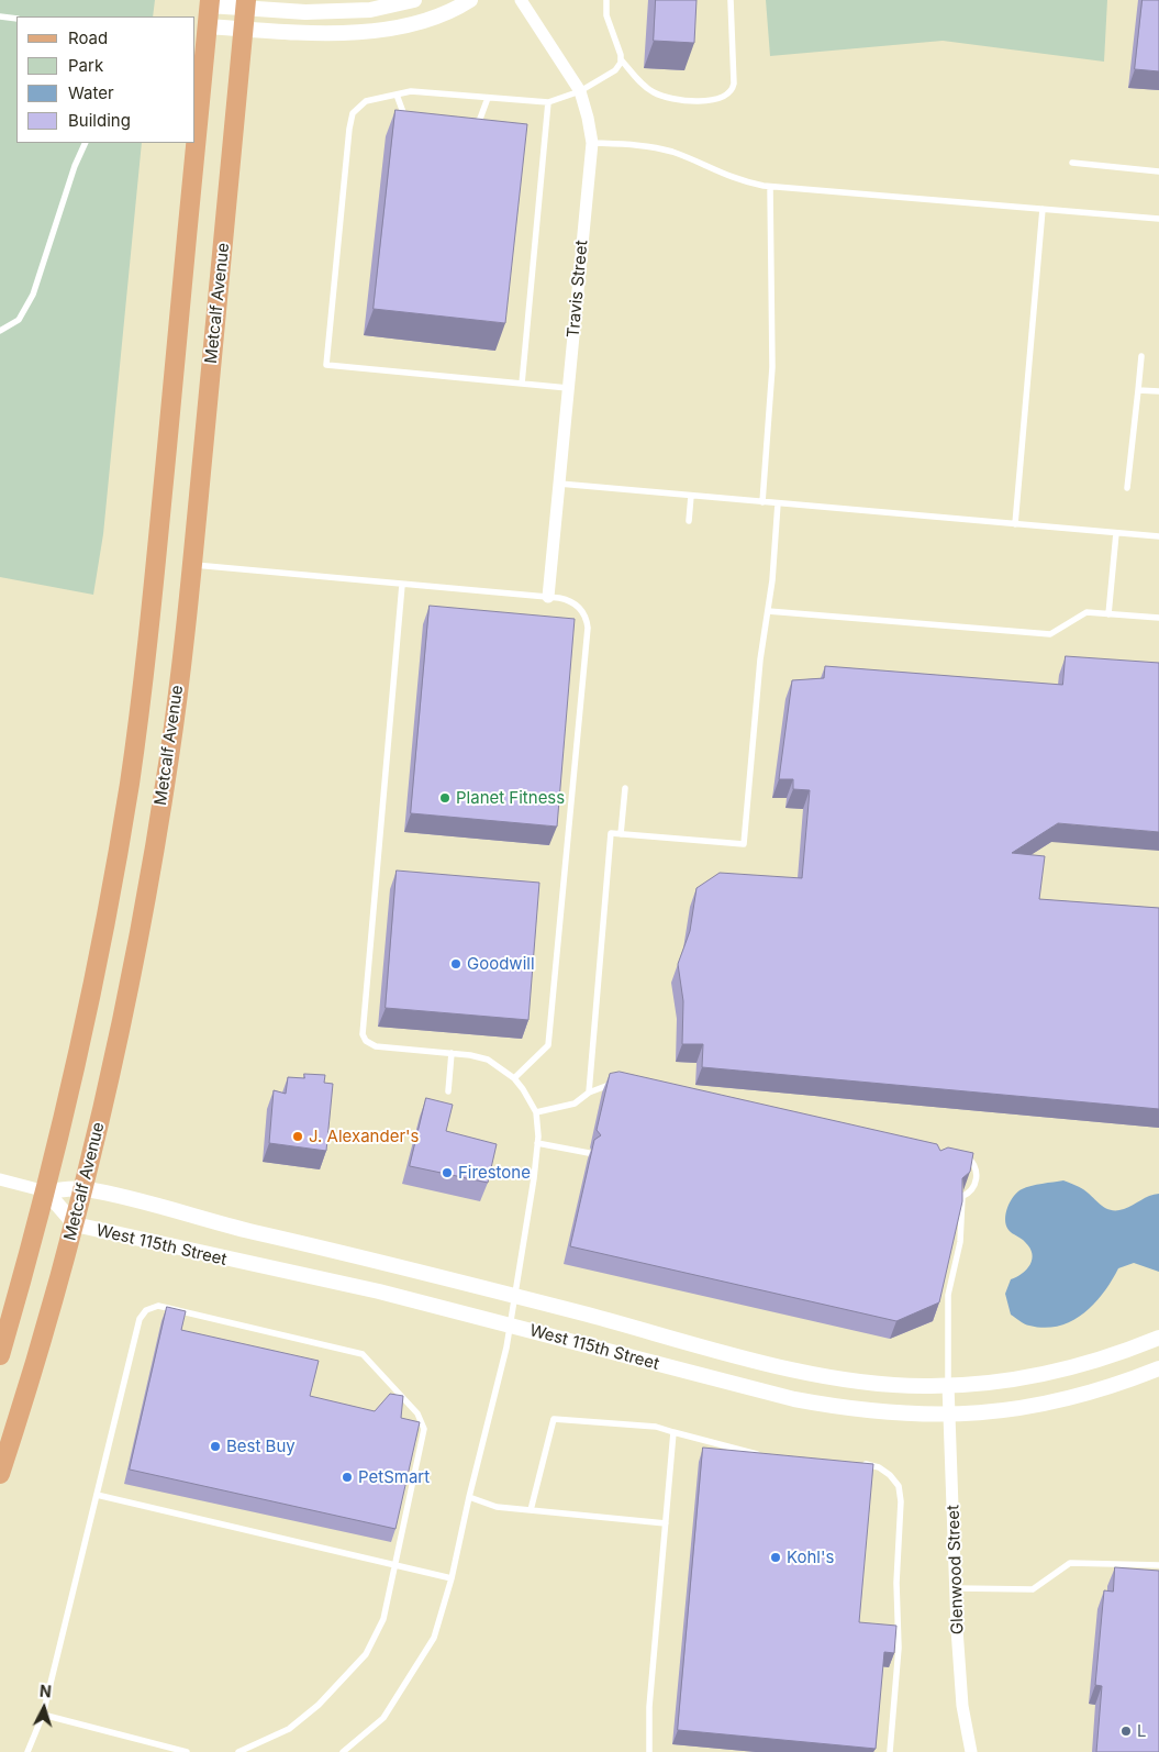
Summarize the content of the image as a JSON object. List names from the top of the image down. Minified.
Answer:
{"streets":{"main road":["Metcalf Avenue"],"street":["Travis Street","West 115th Street","Glenwood Street"]},"crossings":[["Metcalf Avenue","West 115th Street"],["West 115th Street","Glenwood Street"]],"places":["Planet Fitness","Goodwill","J. Alexander's","Firestone","Best Buy","PetSmart","Kohl's","L"],"legend":["Road","Park","Water","Building"],"north":"top"}
